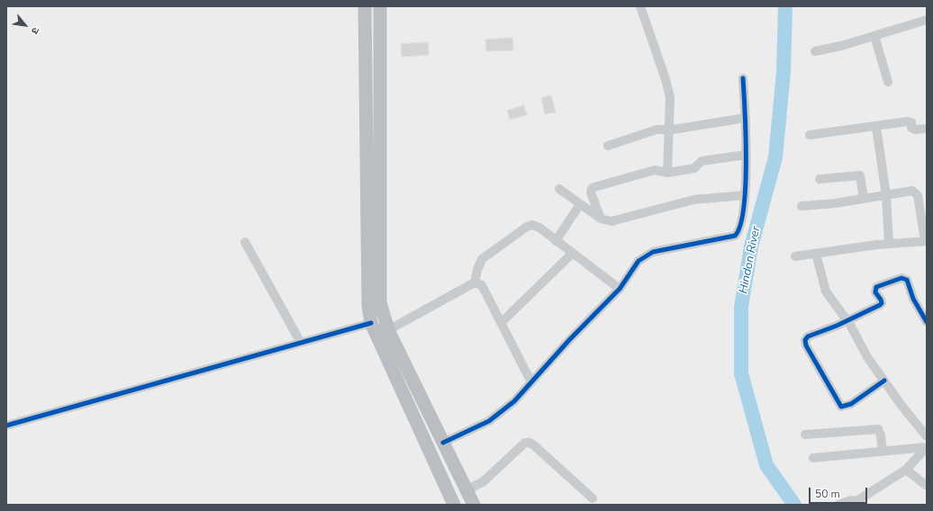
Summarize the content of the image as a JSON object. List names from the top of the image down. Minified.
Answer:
{"water":["Hindon River"],"scale_bar":"50 m","north":"bottom right"}
